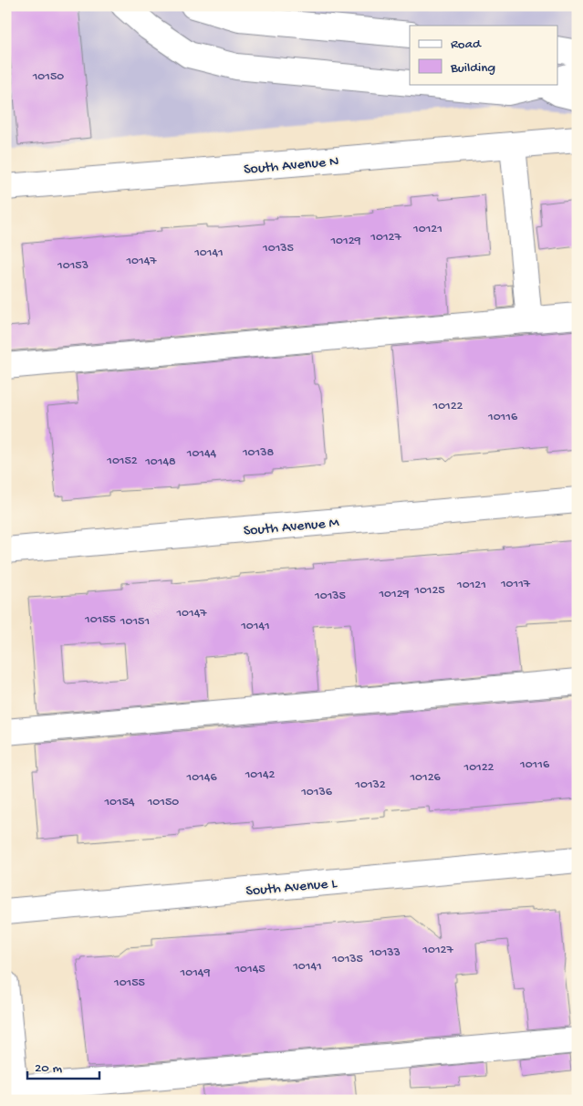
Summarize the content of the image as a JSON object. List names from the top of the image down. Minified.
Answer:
{"streets":{"street":["South Avenue N","South Avenue M","South Avenue L"]},"house_numbers":["10150","10121","10127","10129","10135","10141","10147","10153","10122","10116","10138","10144","10152","10148","10117","10121","10125","10129","10135","10147","10155","10151","10141","10116","10122","10142","10146","10126","10132","10136","10154","10150","10127","10133","10135","10141","10145","10149","10155"],"legend":["Road","Building"],"scale_bar":"20 m"}
